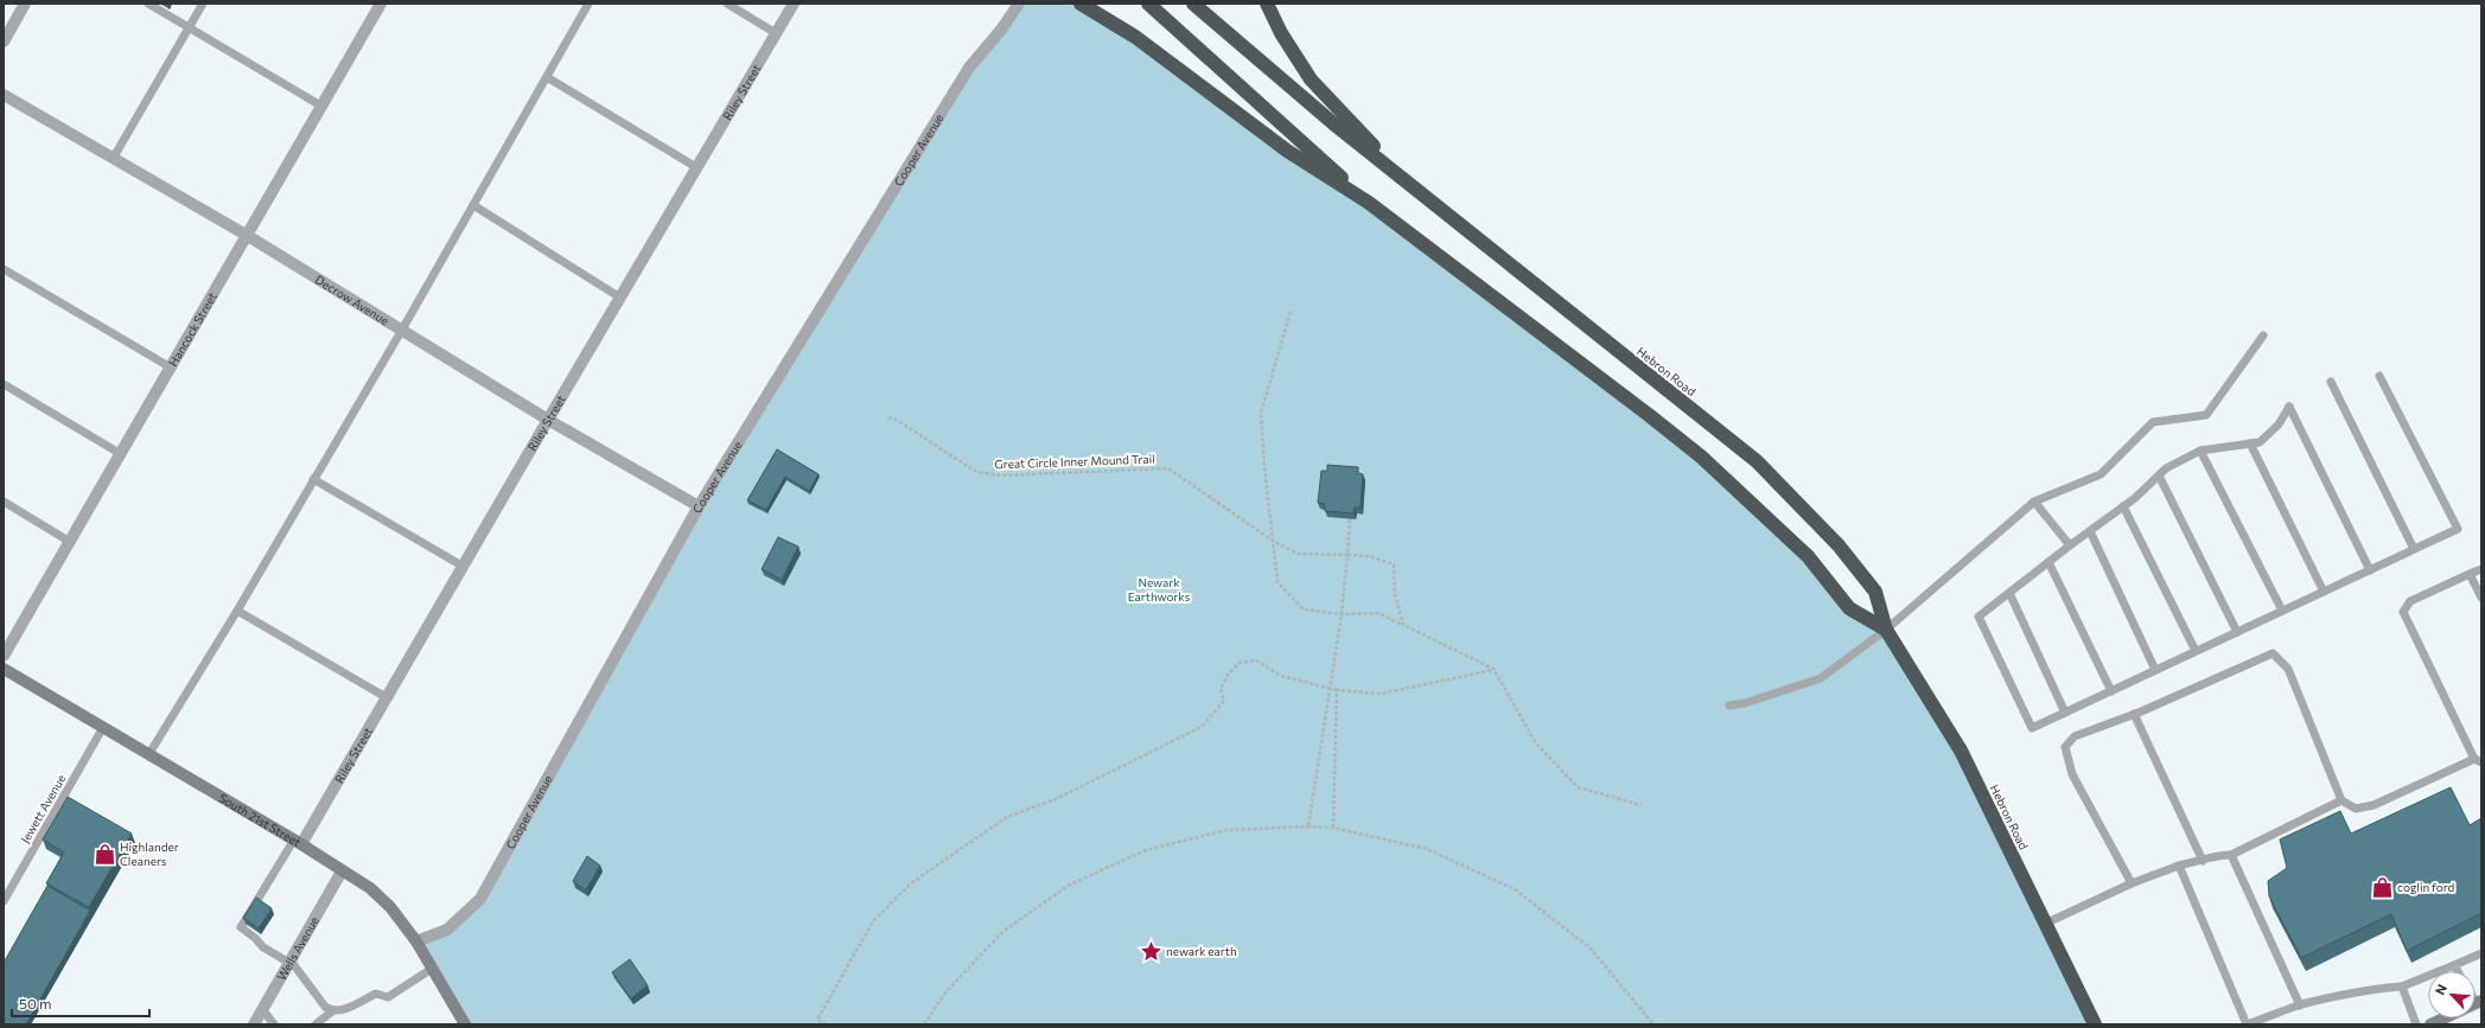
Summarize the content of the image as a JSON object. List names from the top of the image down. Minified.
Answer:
{"streets":{"highway":["Hebron Road"],"main road":["South 21st Street"],"street":["Riley Street","Cooper Avenue","Decrow Avenue","Hancock Street","Wells Avenue"],"lane":["Jewett Avenue"],"path":["Great Circle Inner Mound Trail"]},"crossings":[["Riley Street","Decrow Avenue"],["Riley Street","South 21st Street"],["Cooper Avenue","Decrow Avenue"],["Cooper Avenue","South 21st Street"],["Decrow Avenue","Hancock Street"],["Jewett Avenue","South 21st Street"],["South 21st Street","Wells Avenue"]],"parks":["Newark Earthworks"],"places":{"shop":["Highlander Cleaners","coglin ford"],"place":["newark earth"]},"scale_bar":"50 m","north":"top left"}
